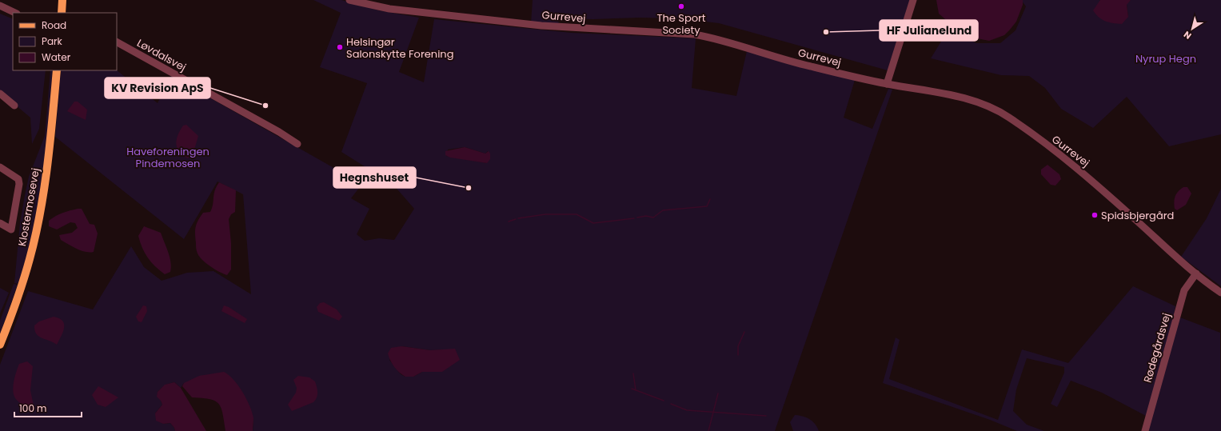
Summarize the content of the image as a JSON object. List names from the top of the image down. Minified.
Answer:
{"streets":{"main road":["Klostermosevej"],"street":["Gurrevej","Løvdalsvej","Rødegårdsvej"]},"crossings":[["Gurrevej","Rødegårdsvej"]],"parks":["Nyrup Hegn","Haveforeningen Pindemosen"],"places":["The Sport Society","HF Julianelund","Helsingør Salonskytte Forening","KV Revision ApS","Hegnshuset","Spidsbjergård"],"legend":["Road","Park","Water"],"scale_bar":"100 m","north":"bottom left"}
